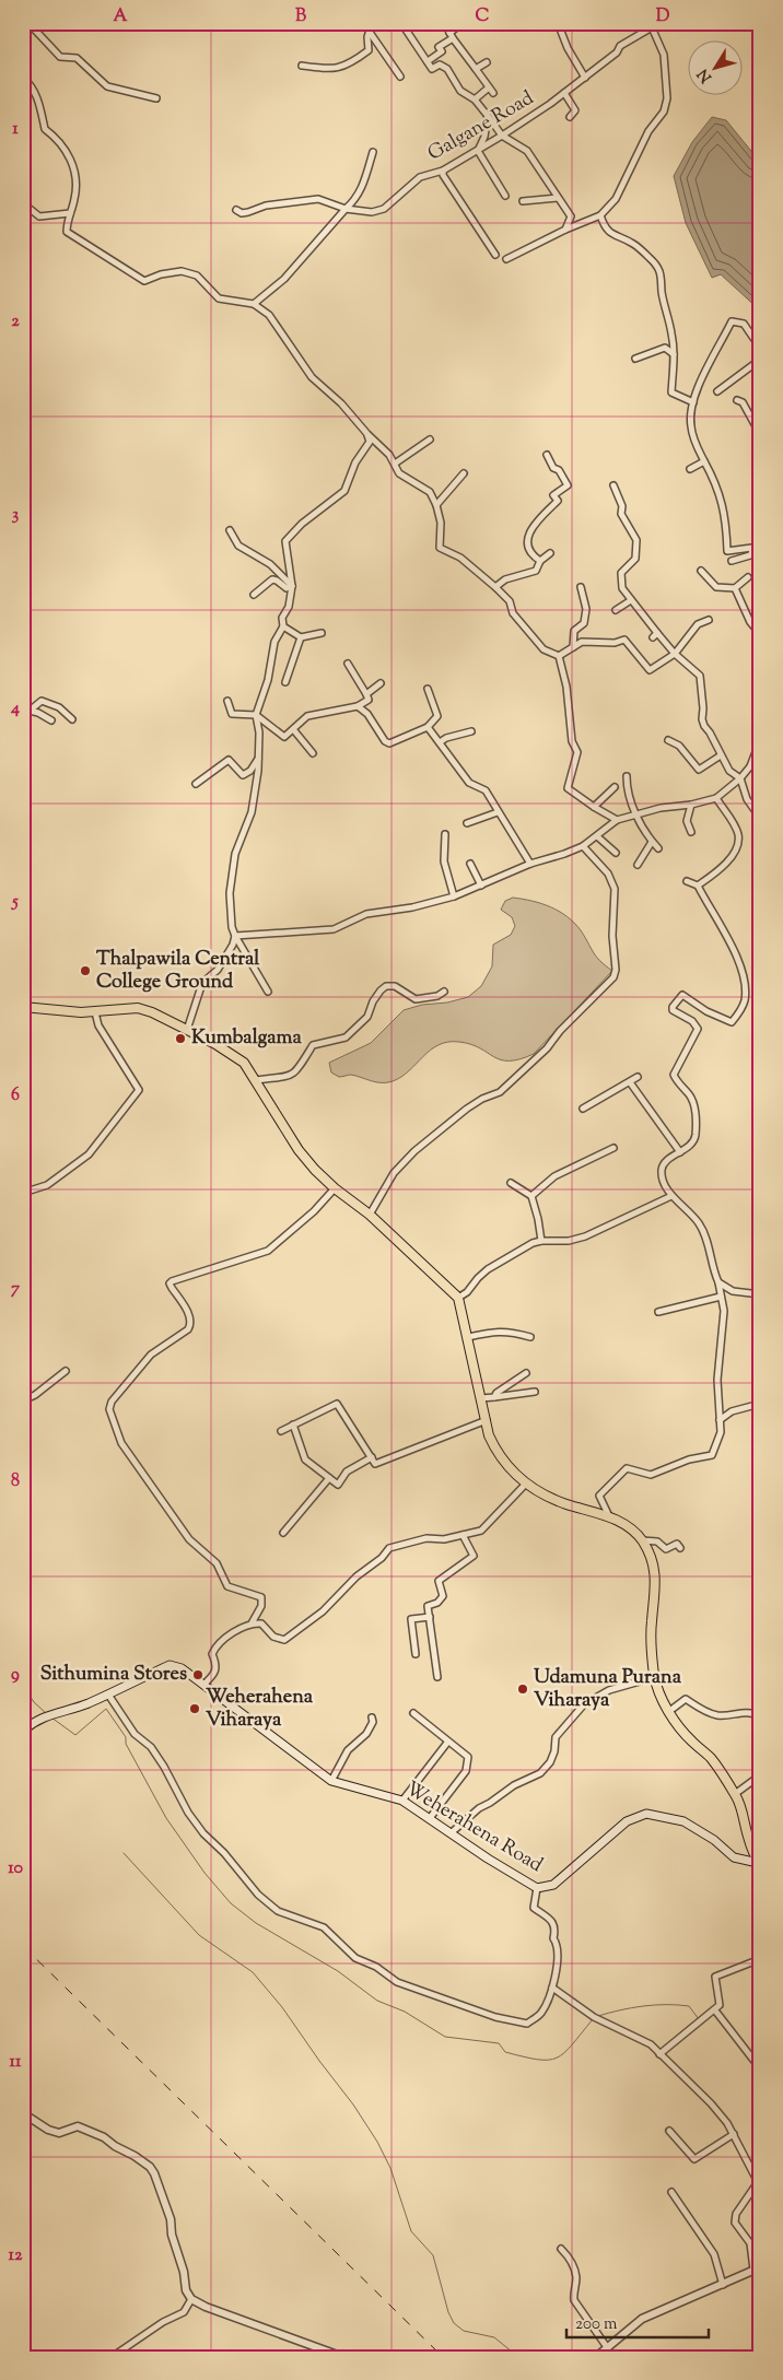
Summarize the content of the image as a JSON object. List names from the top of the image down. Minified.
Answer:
{"streets":{"main road":["Weherahena Road"],"street":["Galgane Road"]},"places":["Thalpawila Central College Ground","Kumbalgama","Sithumina Stores","Udamuna Purana Viharaya","Weherahena Viharaya"],"scale_bar":"200 m","north":"bottom left","grid":{"columns":["A","B","C","D"],"rows":["1","2","3","4","5","6","7","8","9","10","11","12"]}}
